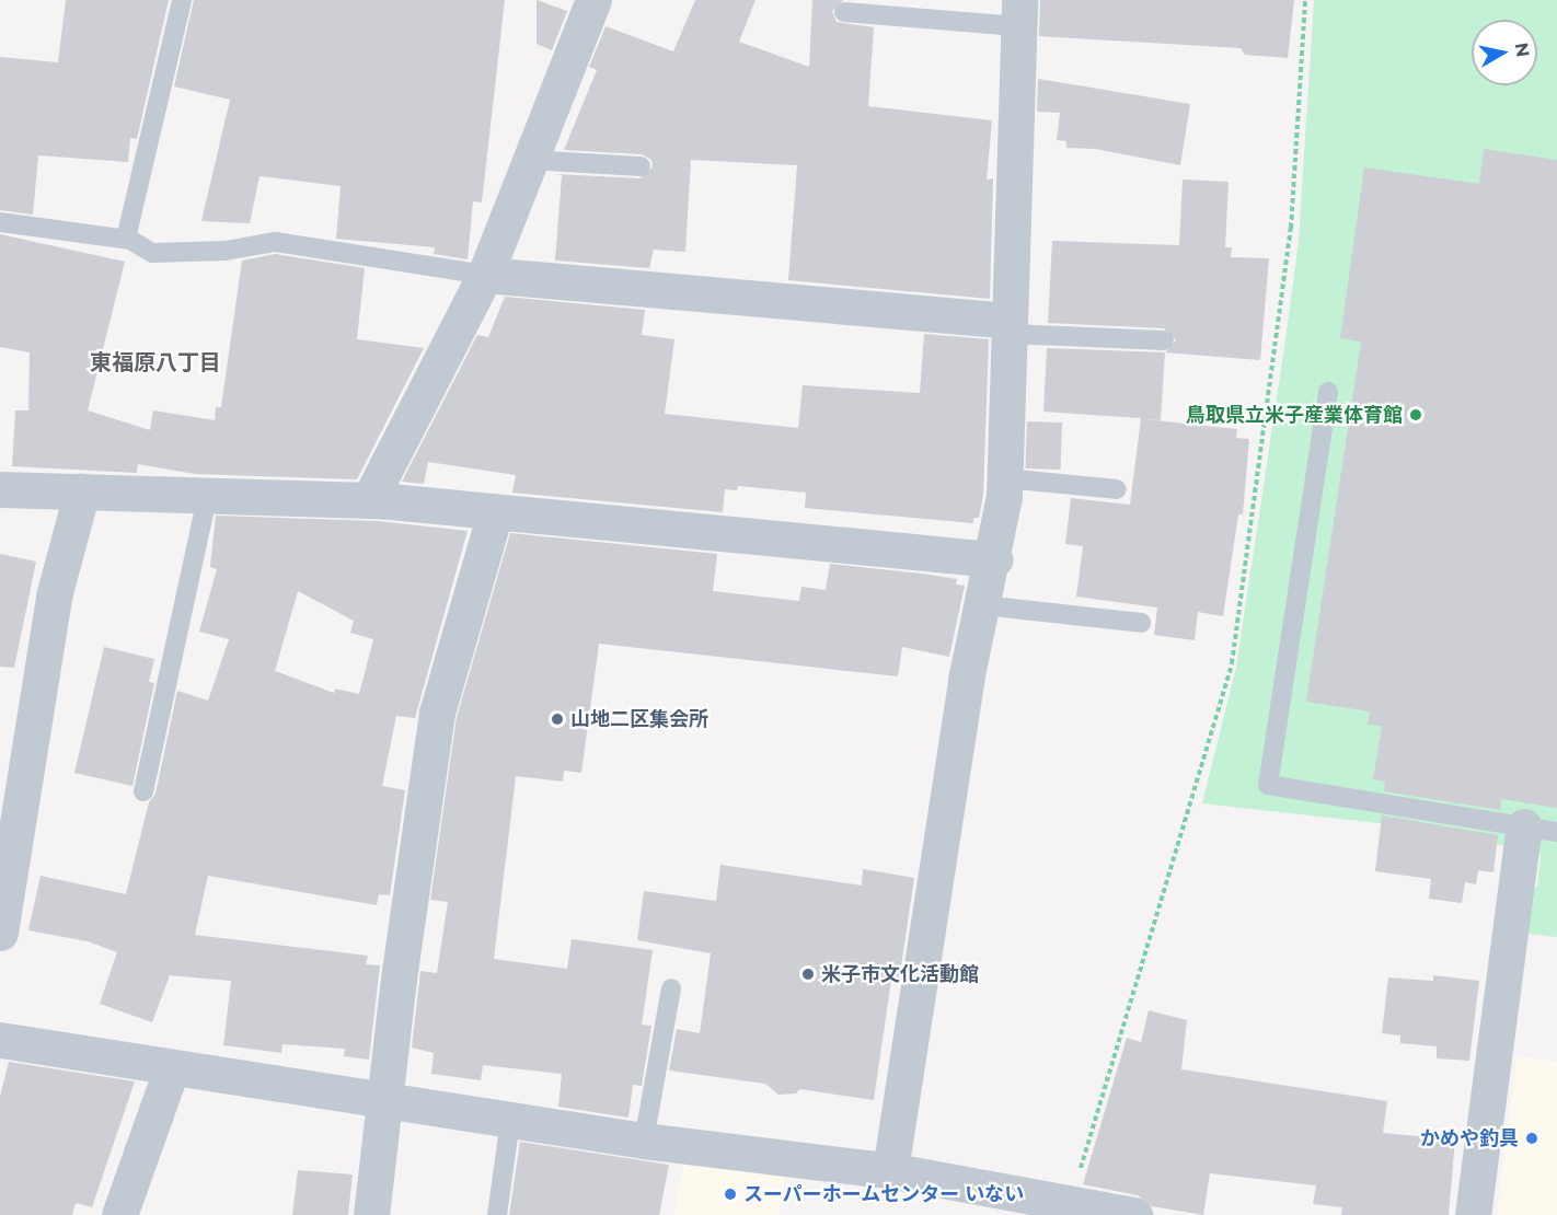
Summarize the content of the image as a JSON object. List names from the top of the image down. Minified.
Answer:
{"districts":["東福原八丁目"],"places":["鳥取県立米子産業体育館","山地二区集会所","米子市文化活動館","かめや釣具","スーパーホームセンター いない"],"north":"right"}
